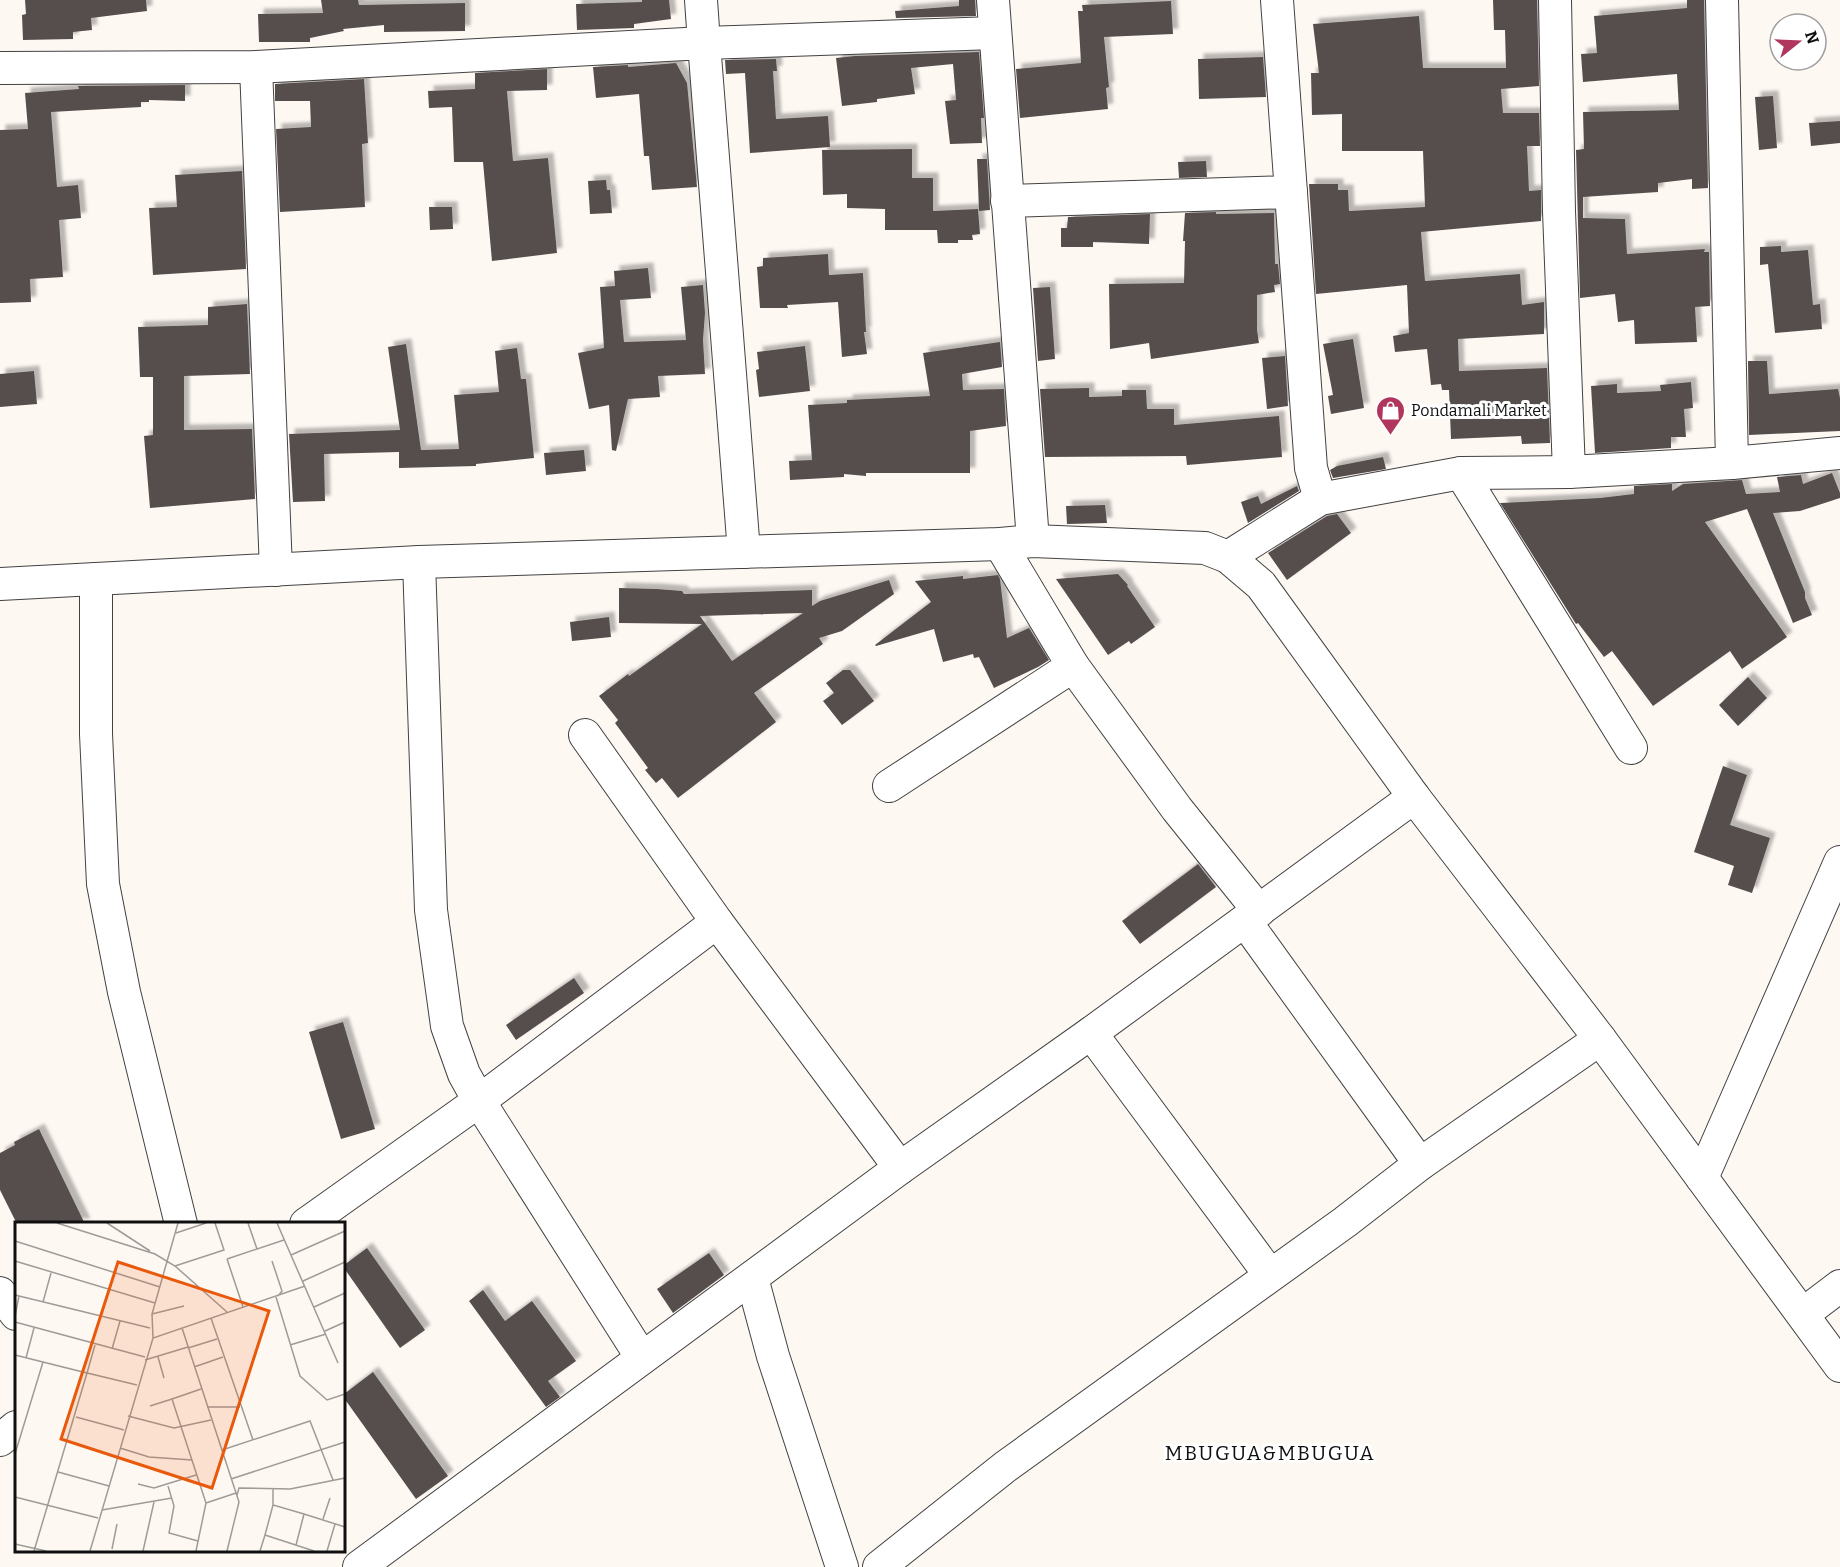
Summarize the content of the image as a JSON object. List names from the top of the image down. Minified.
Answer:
{"districts":["MBUGUA&MBUGUA"],"places":{"shop":["Pondamali Market"]},"north":"right"}
